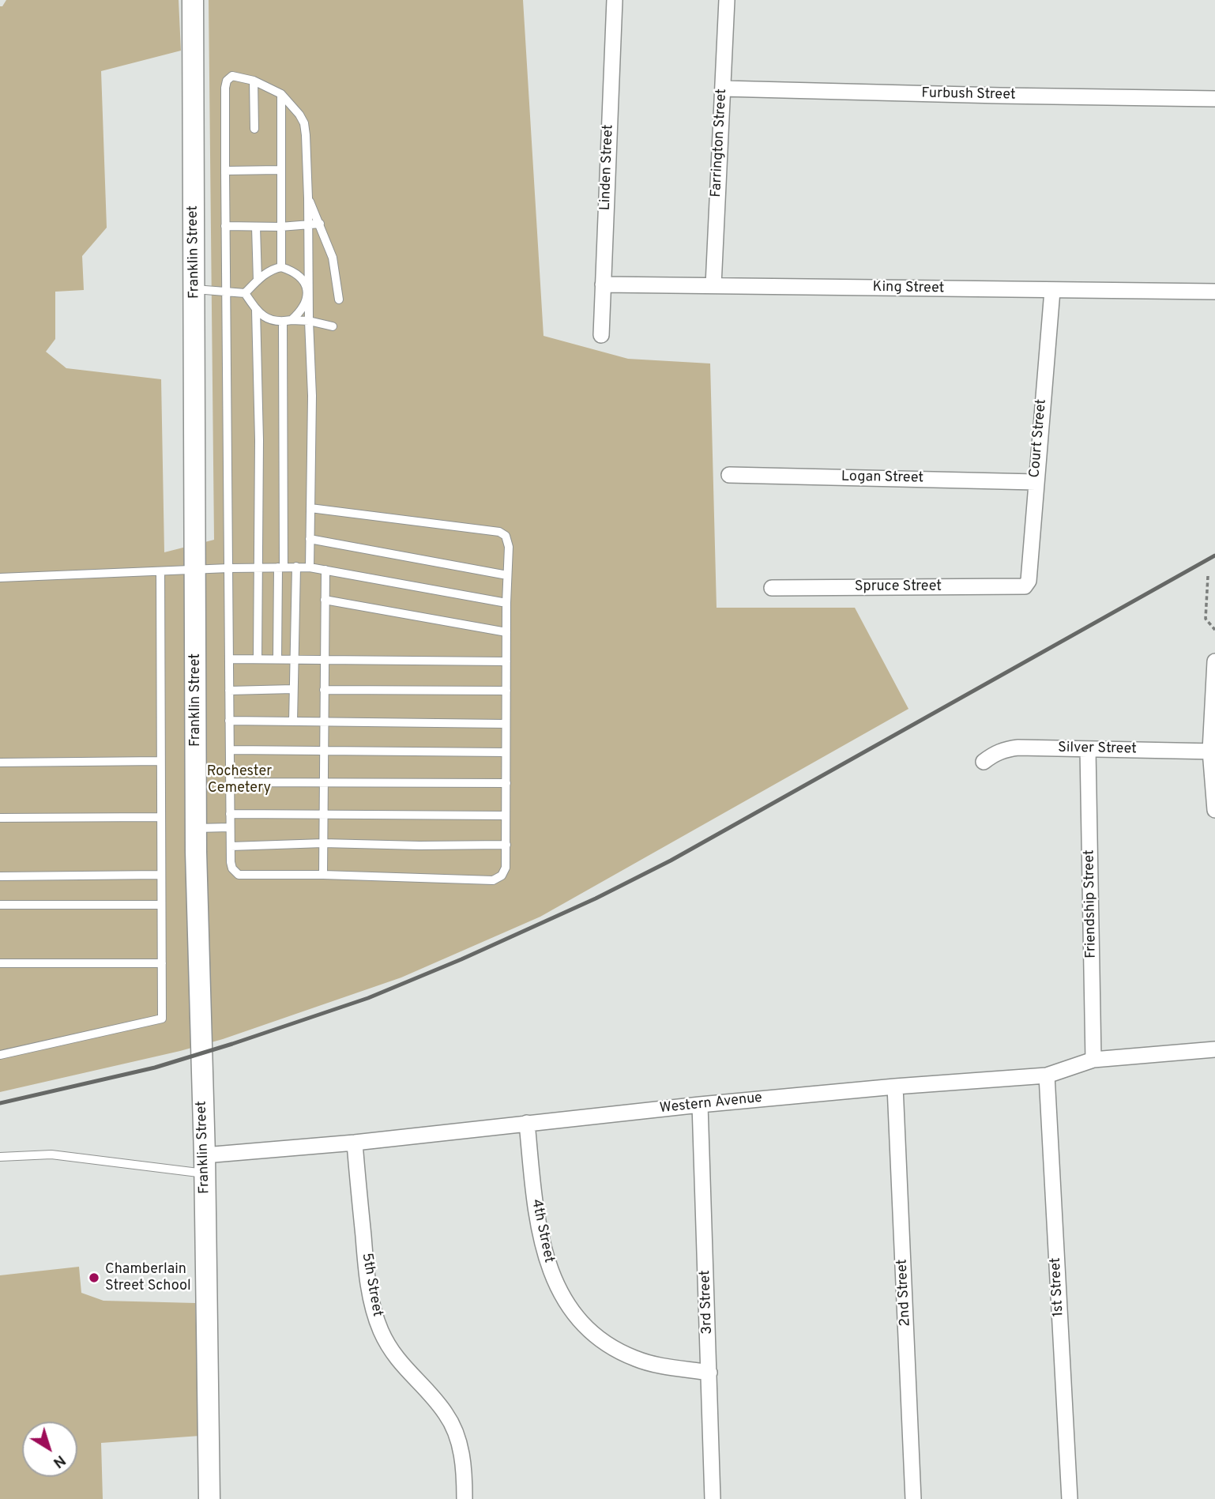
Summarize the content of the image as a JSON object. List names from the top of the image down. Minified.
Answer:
{"streets":{"street":["Furbush Street","Farrington Street","Linden Street","Franklin Street","King Street","Court Street","Logan Street","Spruce Street","Silver Street","Friendship Street","Western Avenue","4th Street","5th Street","1st Street","2nd Street","3rd Street"]},"crossings":[["Furbush Street","Farrington Street"],["Farrington Street","King Street"],["Linden Street","King Street"],["Franklin Street","Western Avenue"],["King Street","Court Street"],["Court Street","Logan Street"],["Court Street","Spruce Street"],["Silver Street","Friendship Street"],["Friendship Street","Western Avenue"],["Western Avenue","4th Street"],["Western Avenue","5th Street"],["Western Avenue","1st Street"],["Western Avenue","2nd Street"],["Western Avenue","3rd Street"],["4th Street","3rd Street"]],"parks":["Rochester Cemetery"],"places":["Chamberlain Street School"],"north":"bottom right"}
